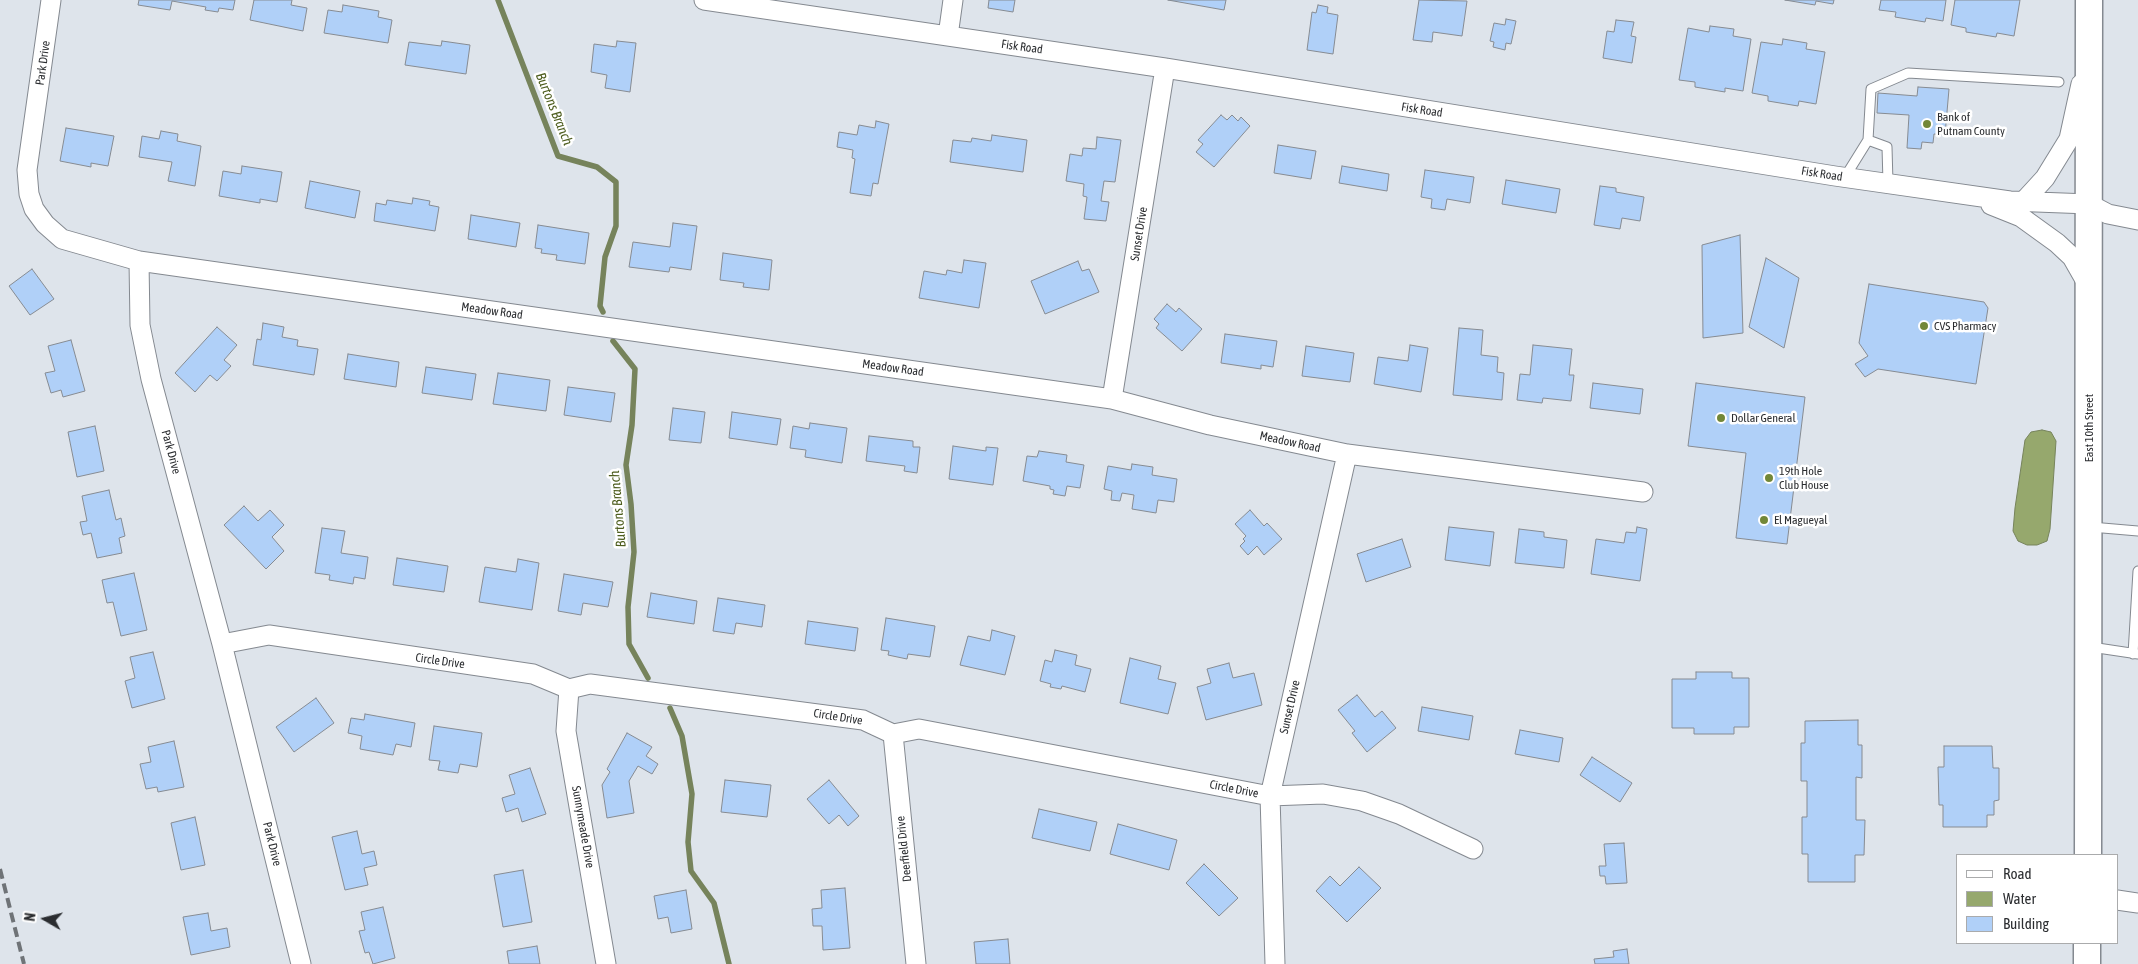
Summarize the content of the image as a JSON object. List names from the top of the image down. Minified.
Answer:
{"streets":{"main road":["East 10th Street"],"street":["Fisk Road","Park Drive","Sunset Drive","Meadow Road","Circle Drive","Sunnymeade Drive","Deerfield Drive"]},"crossings":[["Fisk Road","Sunset Drive"],["Fisk Road","East 10th Street"],["Park Drive","Meadow Road"],["Park Drive","Circle Drive"],["Sunset Drive","Meadow Road"],["Sunset Drive","Circle Drive"],["Circle Drive","Sunnymeade Drive"],["Circle Drive","Deerfield Drive"]],"water":["Burtons Branch"],"places":["Bank of Putnam County","CVS Pharmacy","Dollar General","19th Hole Club House","El Magueyal"],"legend":["Road","Water","Building"],"north":"left"}
